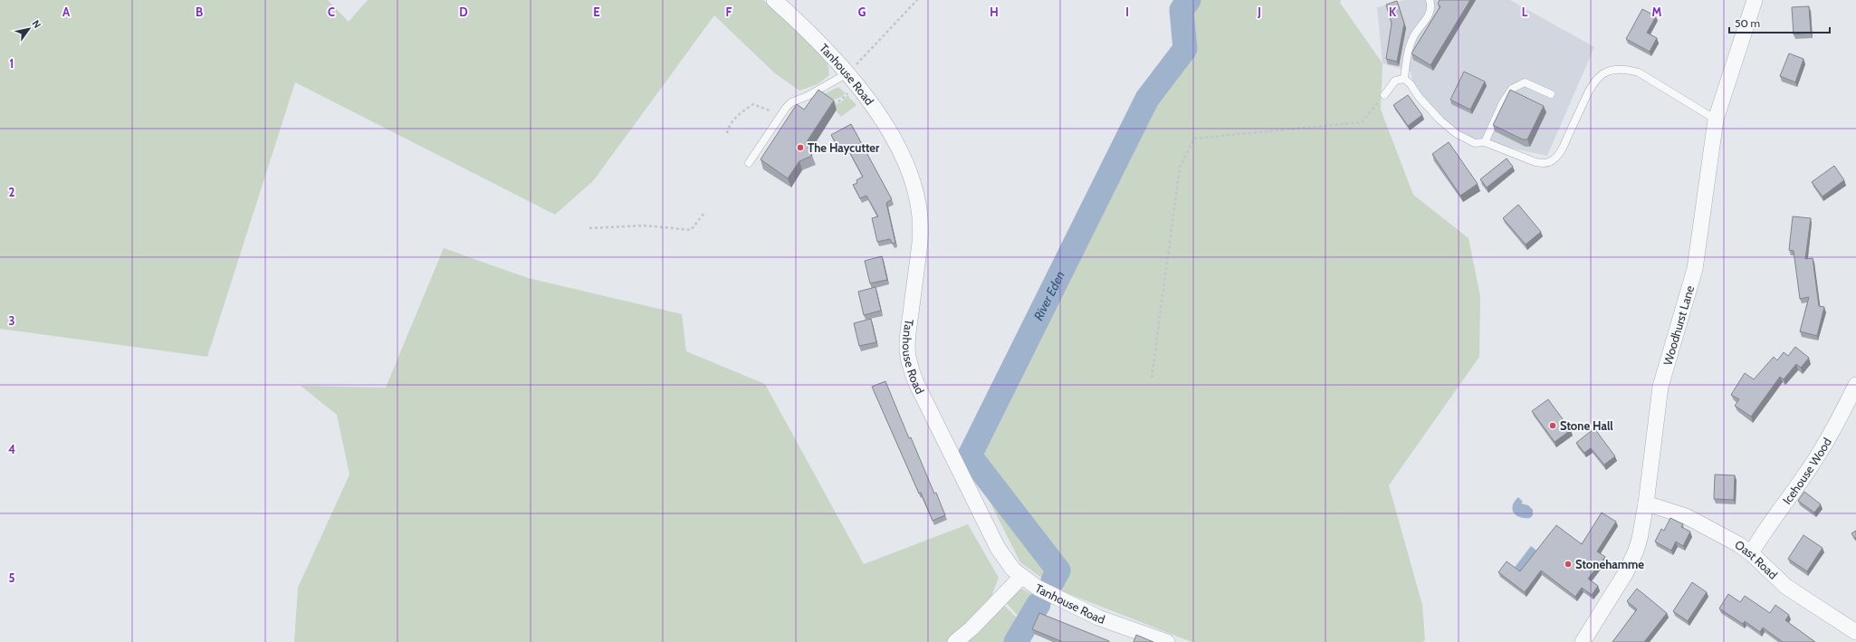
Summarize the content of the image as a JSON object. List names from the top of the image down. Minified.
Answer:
{"streets":{"street":["Tanhouse Road","Woodhurst Lane","Icehouse Wood","Oast Road"]},"crossings":[["Woodhurst Lane","Oast Road"],["Icehouse Wood","Oast Road"]],"water":["River Eden"],"places":["The Haycutter","Stone Hall","Stonehamme"],"scale_bar":"50 m","north":"top right","grid":{"columns":["A","B","C","D","E","F","G","H","I","J","K","L","M"],"rows":["1","2","3","4","5"]}}
